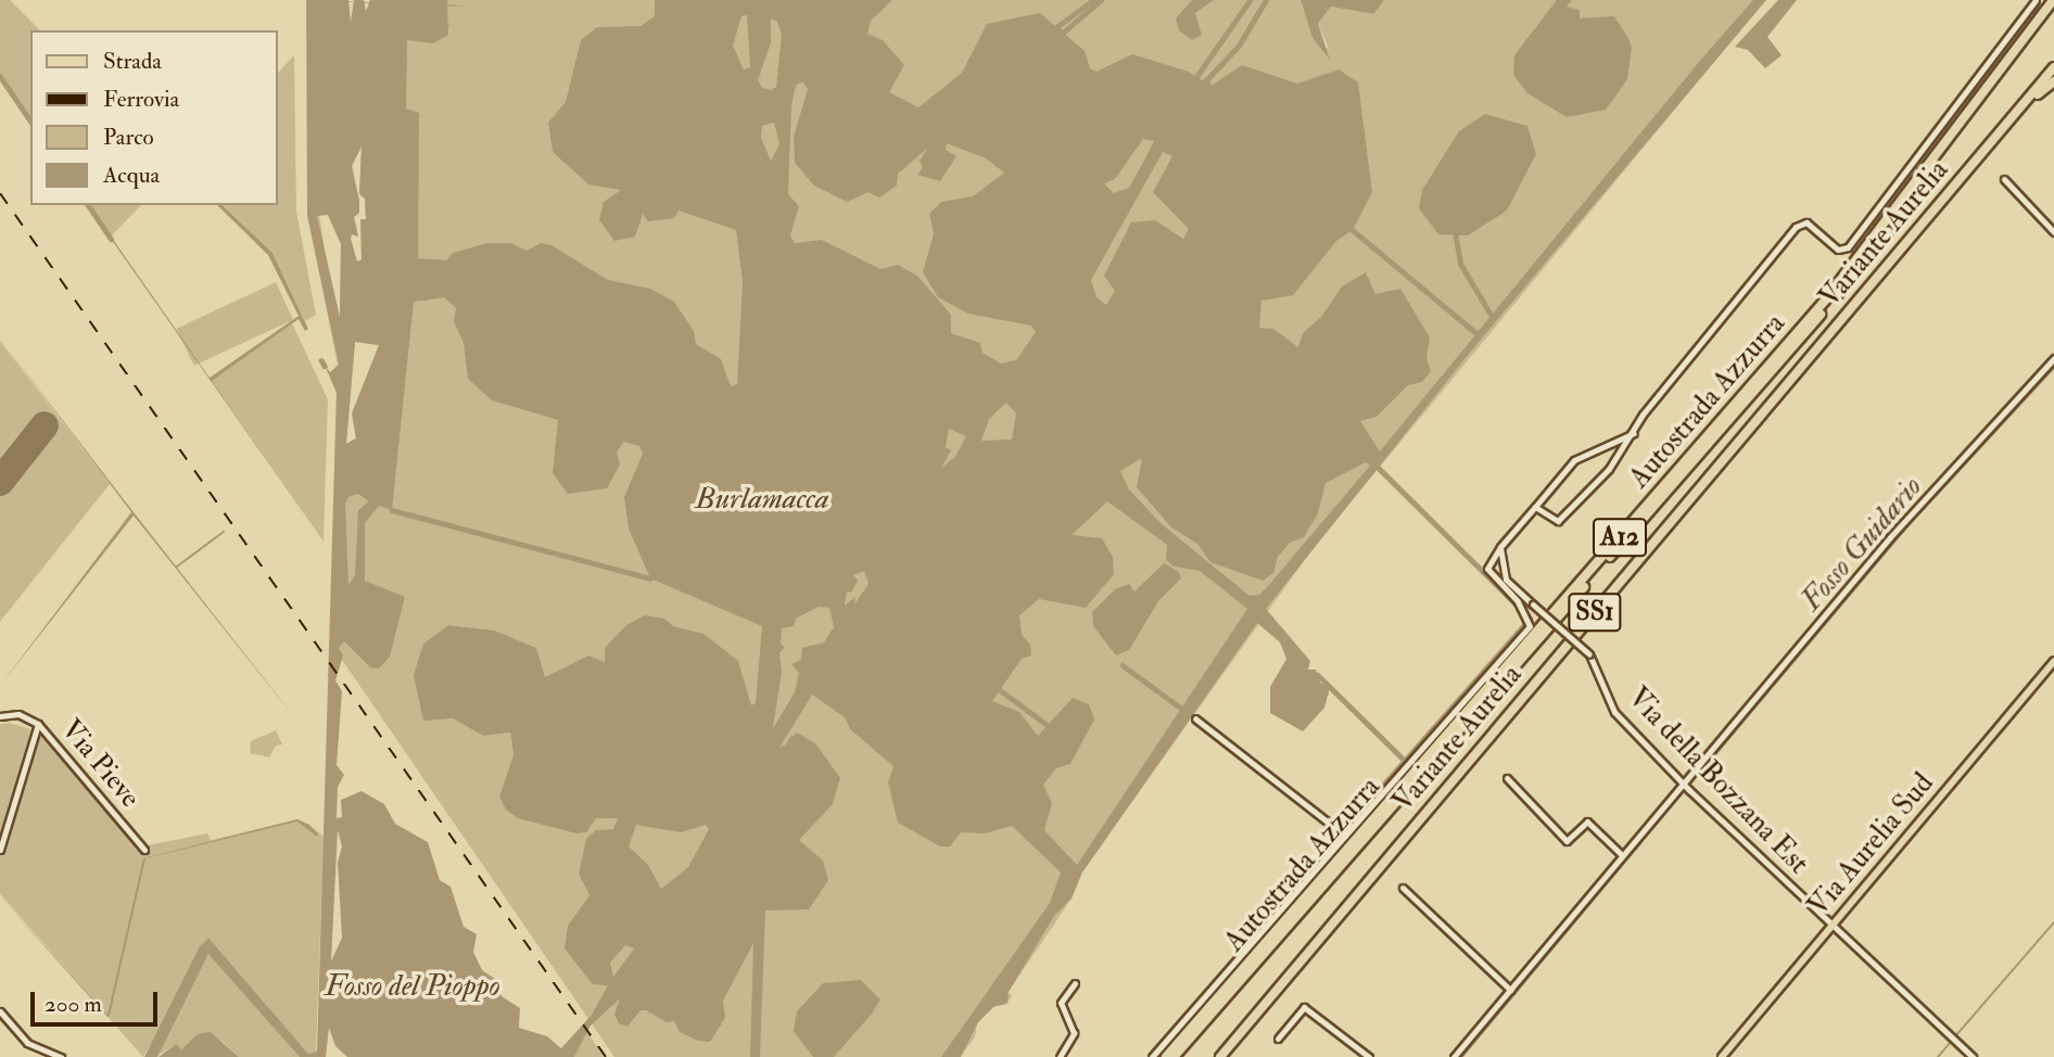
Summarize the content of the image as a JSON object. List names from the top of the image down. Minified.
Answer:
{"streets":{"highway":["Variante Aurelia","Autostrada Azzurra","A12","SS1"],"main road":["Via Aurelia Sud"],"street":["Via Pieve","Via della Bozzana Est"]},"crossings":[["Via della Bozzana Est","Via Aurelia Sud"]],"water":["Burlamacca","Fosso Guidario","Fosso del Pioppo"],"legend":["Strada","Ferrovia","Parco","Acqua"],"scale_bar":"200 m"}
